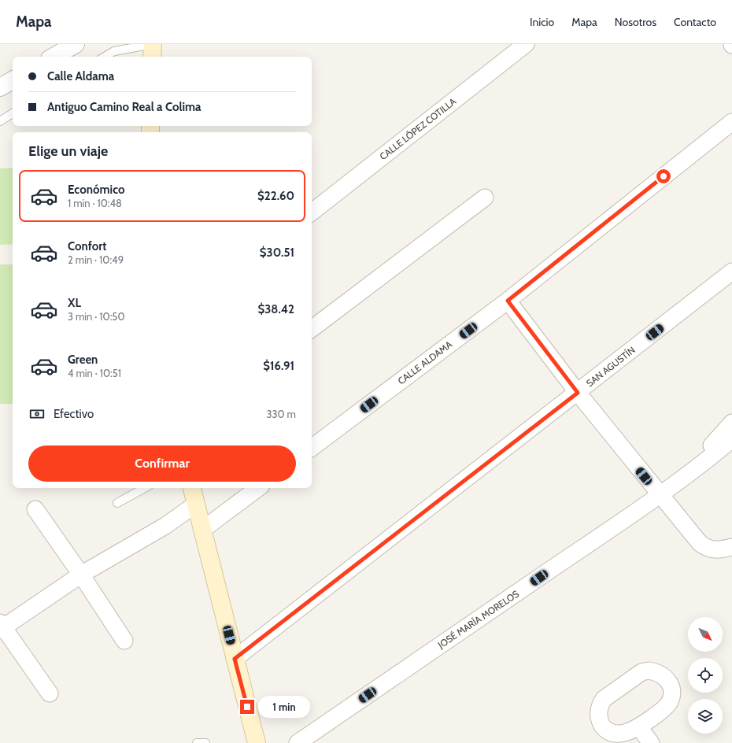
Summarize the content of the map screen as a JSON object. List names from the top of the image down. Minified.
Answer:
{"streets":{"street":["CALLE LÓPEZ COTILLA","CALLE ALDAMA","SAN AGUSTÍN","JOSÉ MARÍA MORELOS"]},"north":"bottom right","page":{"header":"Mapa","nav":["Inicio","Mapa","Nosotros","Contacto"],"banner":["Calle Aldama","Antiguo Camino Real a Colima"],"heading":"Elige un viaje","list":[{"name":"Económico","note":"1 min · 10:48","value":"$22.60"},{"name":"Confort","note":"2 min · 10:49","value":"$30.51"},{"name":"XL","note":"3 min · 10:50","value":"$38.42"},{"name":"Green","note":"4 min · 10:51","value":"$16.91"}],"pay":["Efectivo","330 m"],"buttons":"Confirmar","bubble":"1 min"}}
